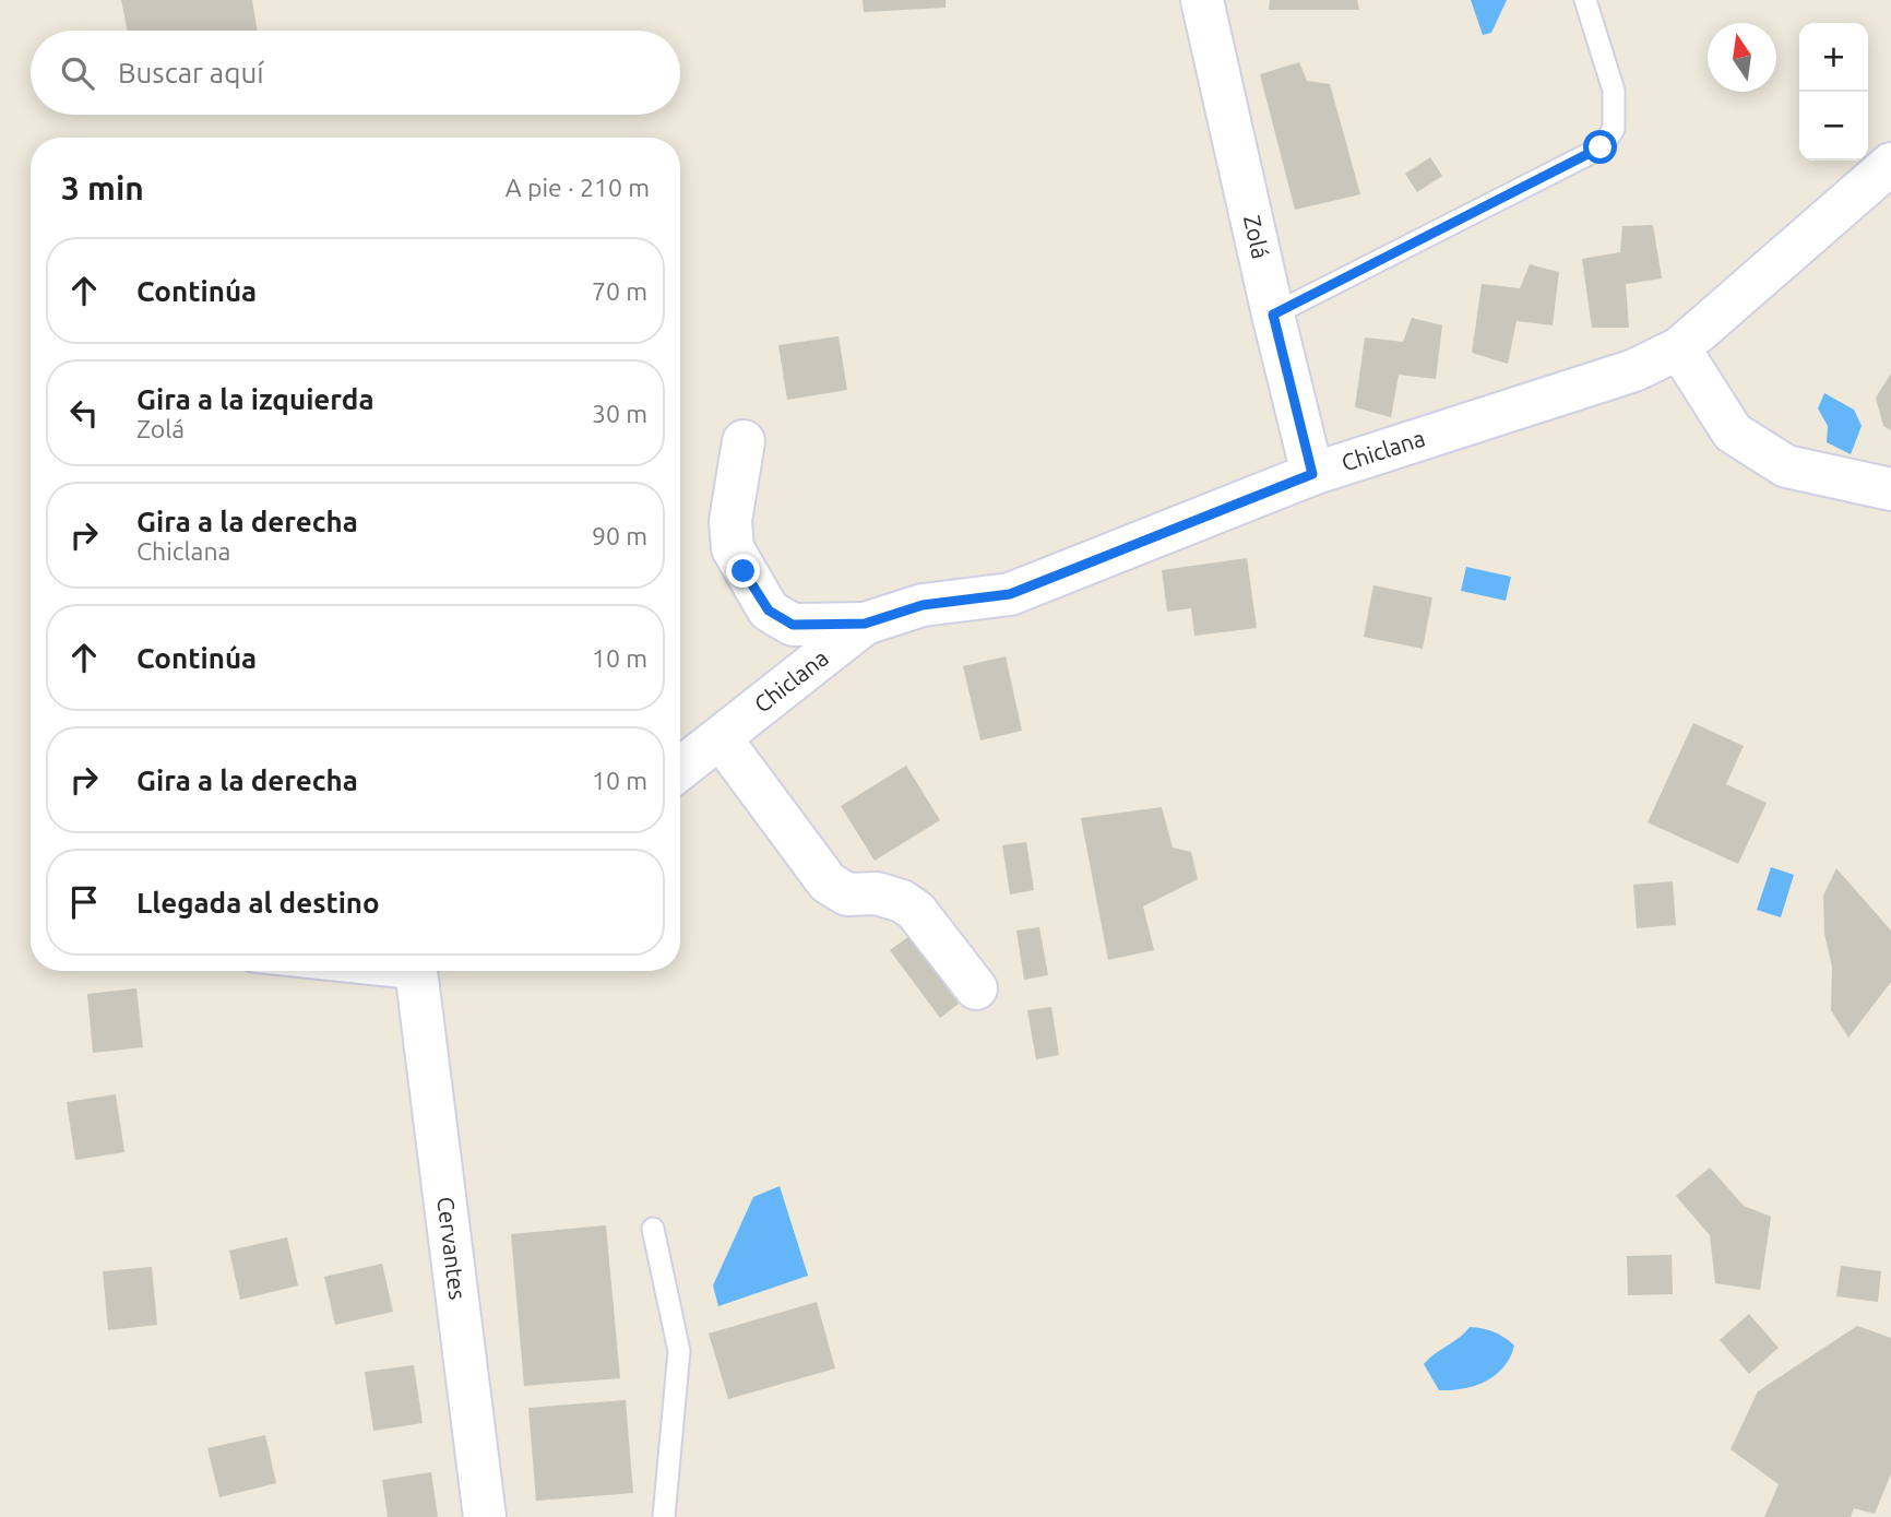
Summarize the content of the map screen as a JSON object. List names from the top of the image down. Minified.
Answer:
{"streets":{"street":["Zolá","Chiclana","Cervantes"]},"crossings":[["Zolá","Chiclana"]],"north":"top","page":{"map_buttons":["+","−"],"search":"Buscar aquí","heading":["3 min","A pie · 210 m"],"list":[["Continúa","70 m"],["Gira a la izquierda","Zolá","30 m"],["Gira a la derecha","Chiclana","90 m"],["Continúa","10 m"],["Gira a la derecha","10 m"],"Llegada al destino"]}}
